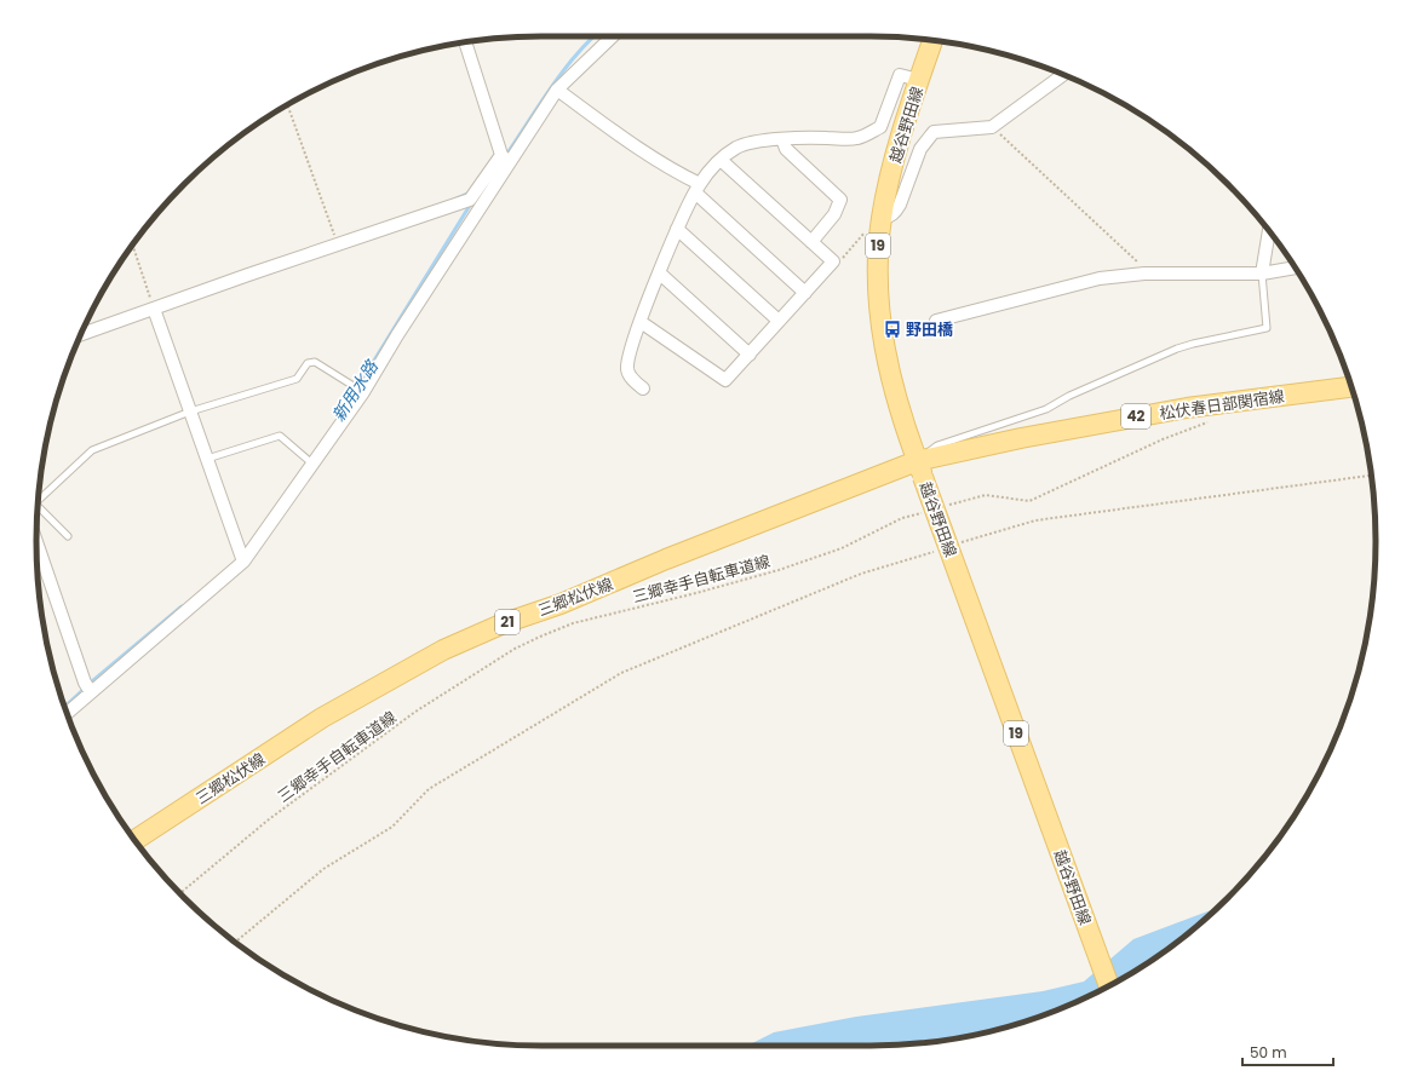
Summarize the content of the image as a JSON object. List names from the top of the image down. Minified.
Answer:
{"streets":{"main road":["越谷野田線","19","松伏春日部関宿線","42","三郷松伏線","21"],"path":["三郷幸手自転車道線"]},"crossings":[["越谷野田線","松伏春日部関宿線"],["越谷野田線","三郷松伏線"],["松伏春日部関宿線","三郷松伏線"]],"water":["新用水路"],"places":{"bus stop":["野田橋"]},"scale_bar":"50 m"}
